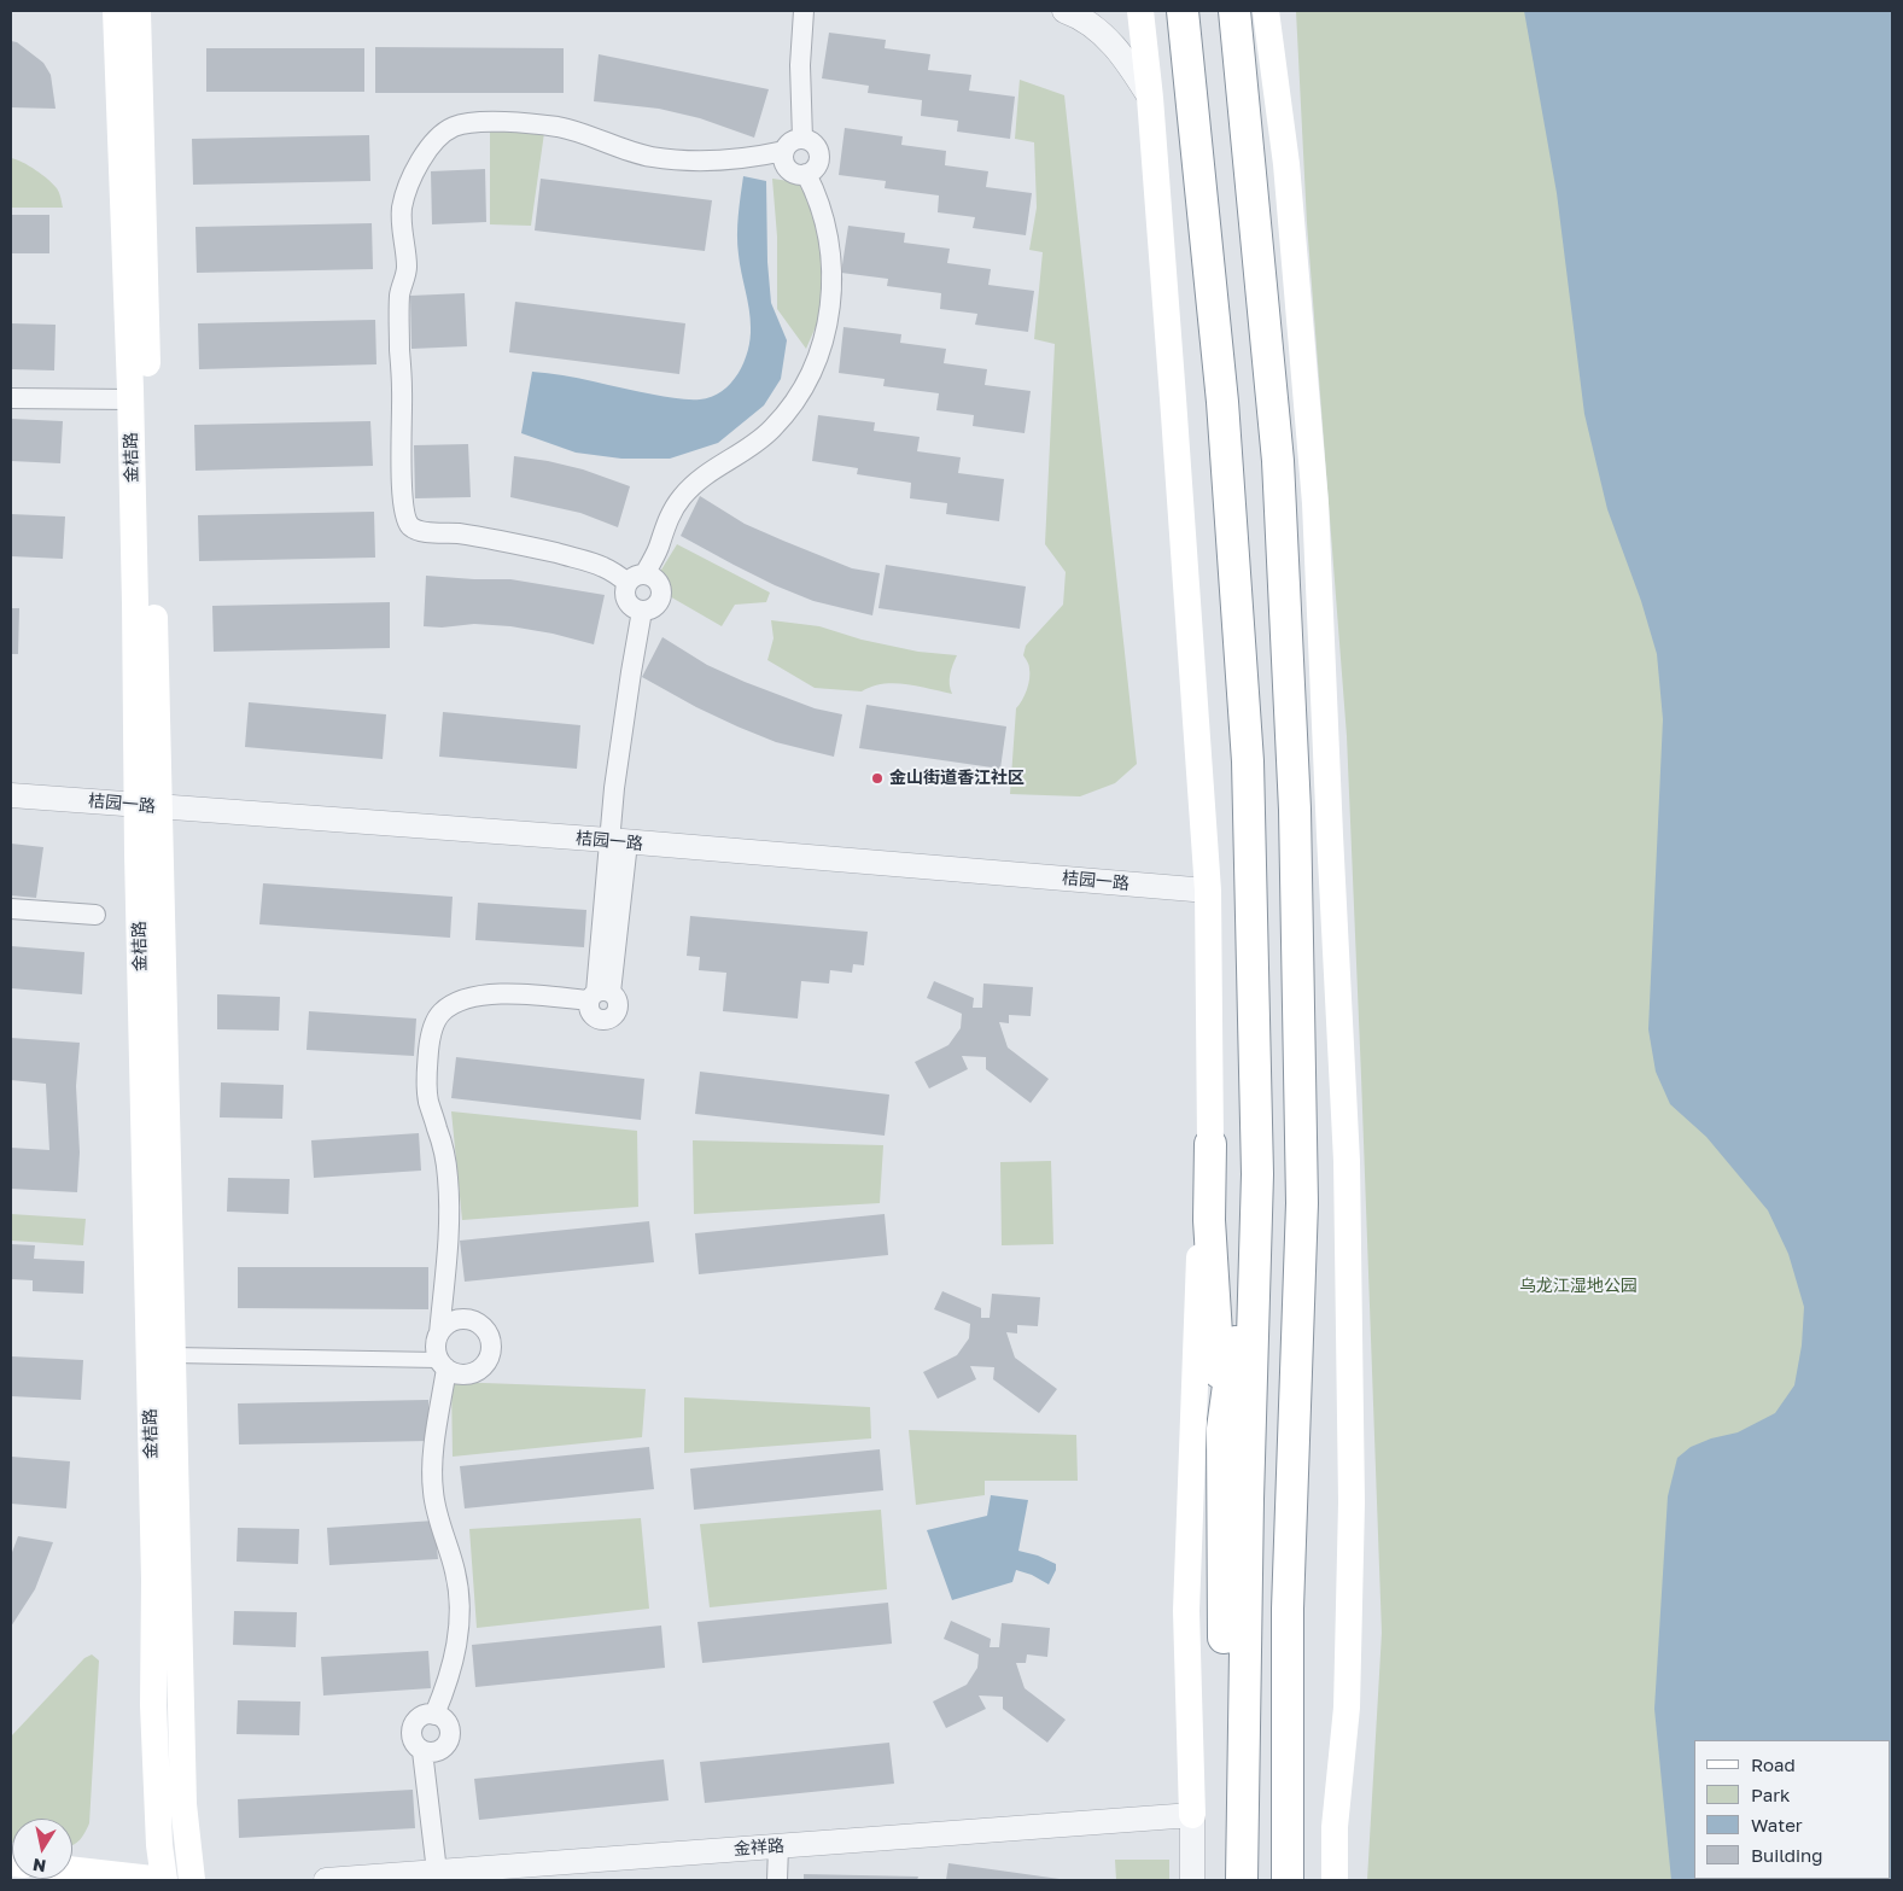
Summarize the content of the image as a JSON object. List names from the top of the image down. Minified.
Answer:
{"streets":{"main road":["金桔路"],"street":["桔园一路","金祥路"]},"crossings":[["金桔路","桔园一路"]],"parks":["乌龙江湿地公园"],"places":["金山街道香江社区"],"legend":["Road","Park","Water","Building"],"north":"bottom"}
